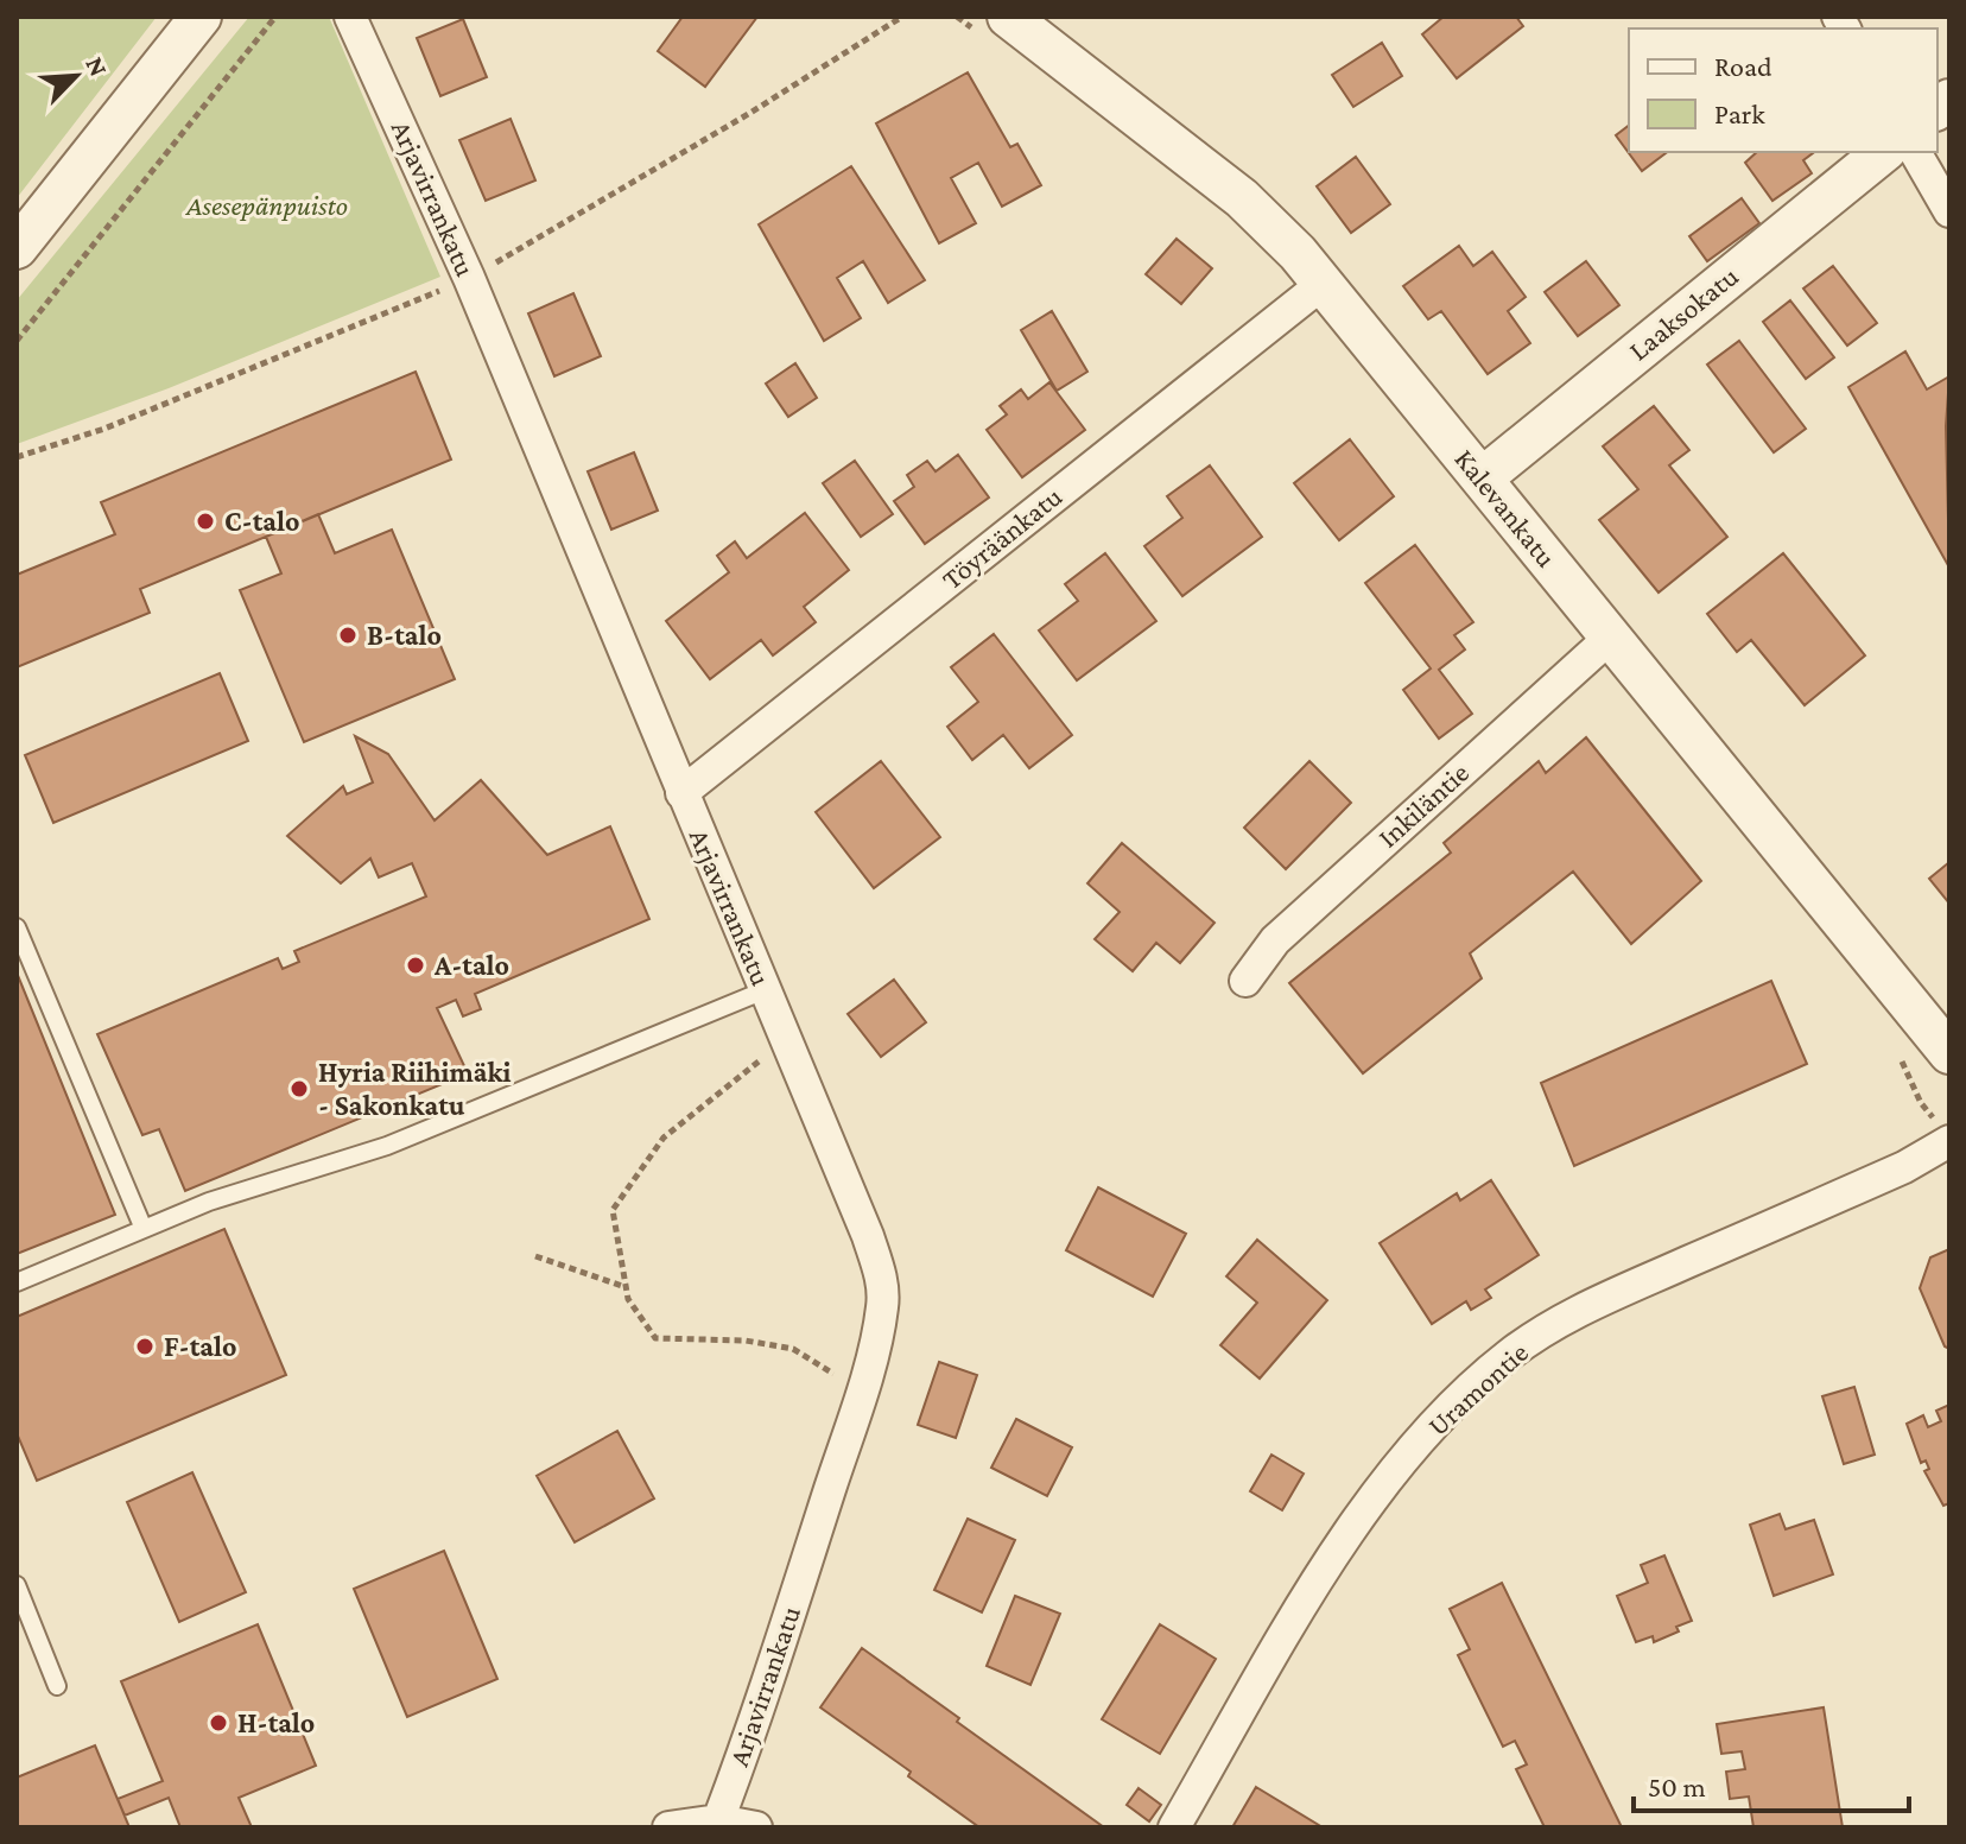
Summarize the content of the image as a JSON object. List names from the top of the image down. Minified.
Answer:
{"streets":{"street":["Arjavirrankatu","Laaksokatu","Kalevankatu","Töyräänkatu","Inkiläntie","Uramontie"]},"crossings":[["Arjavirrankatu","Töyräänkatu"],["Laaksokatu","Kalevankatu"],["Kalevankatu","Töyräänkatu"],["Kalevankatu","Inkiläntie"]],"parks":["Asesepänpuisto"],"places":["C-talo","B-talo","A-talo","Hyria Riihimäki - Sakonkatu","F-talo","H-talo"],"legend":["Road","Park"],"scale_bar":"50 m","north":"top right"}
